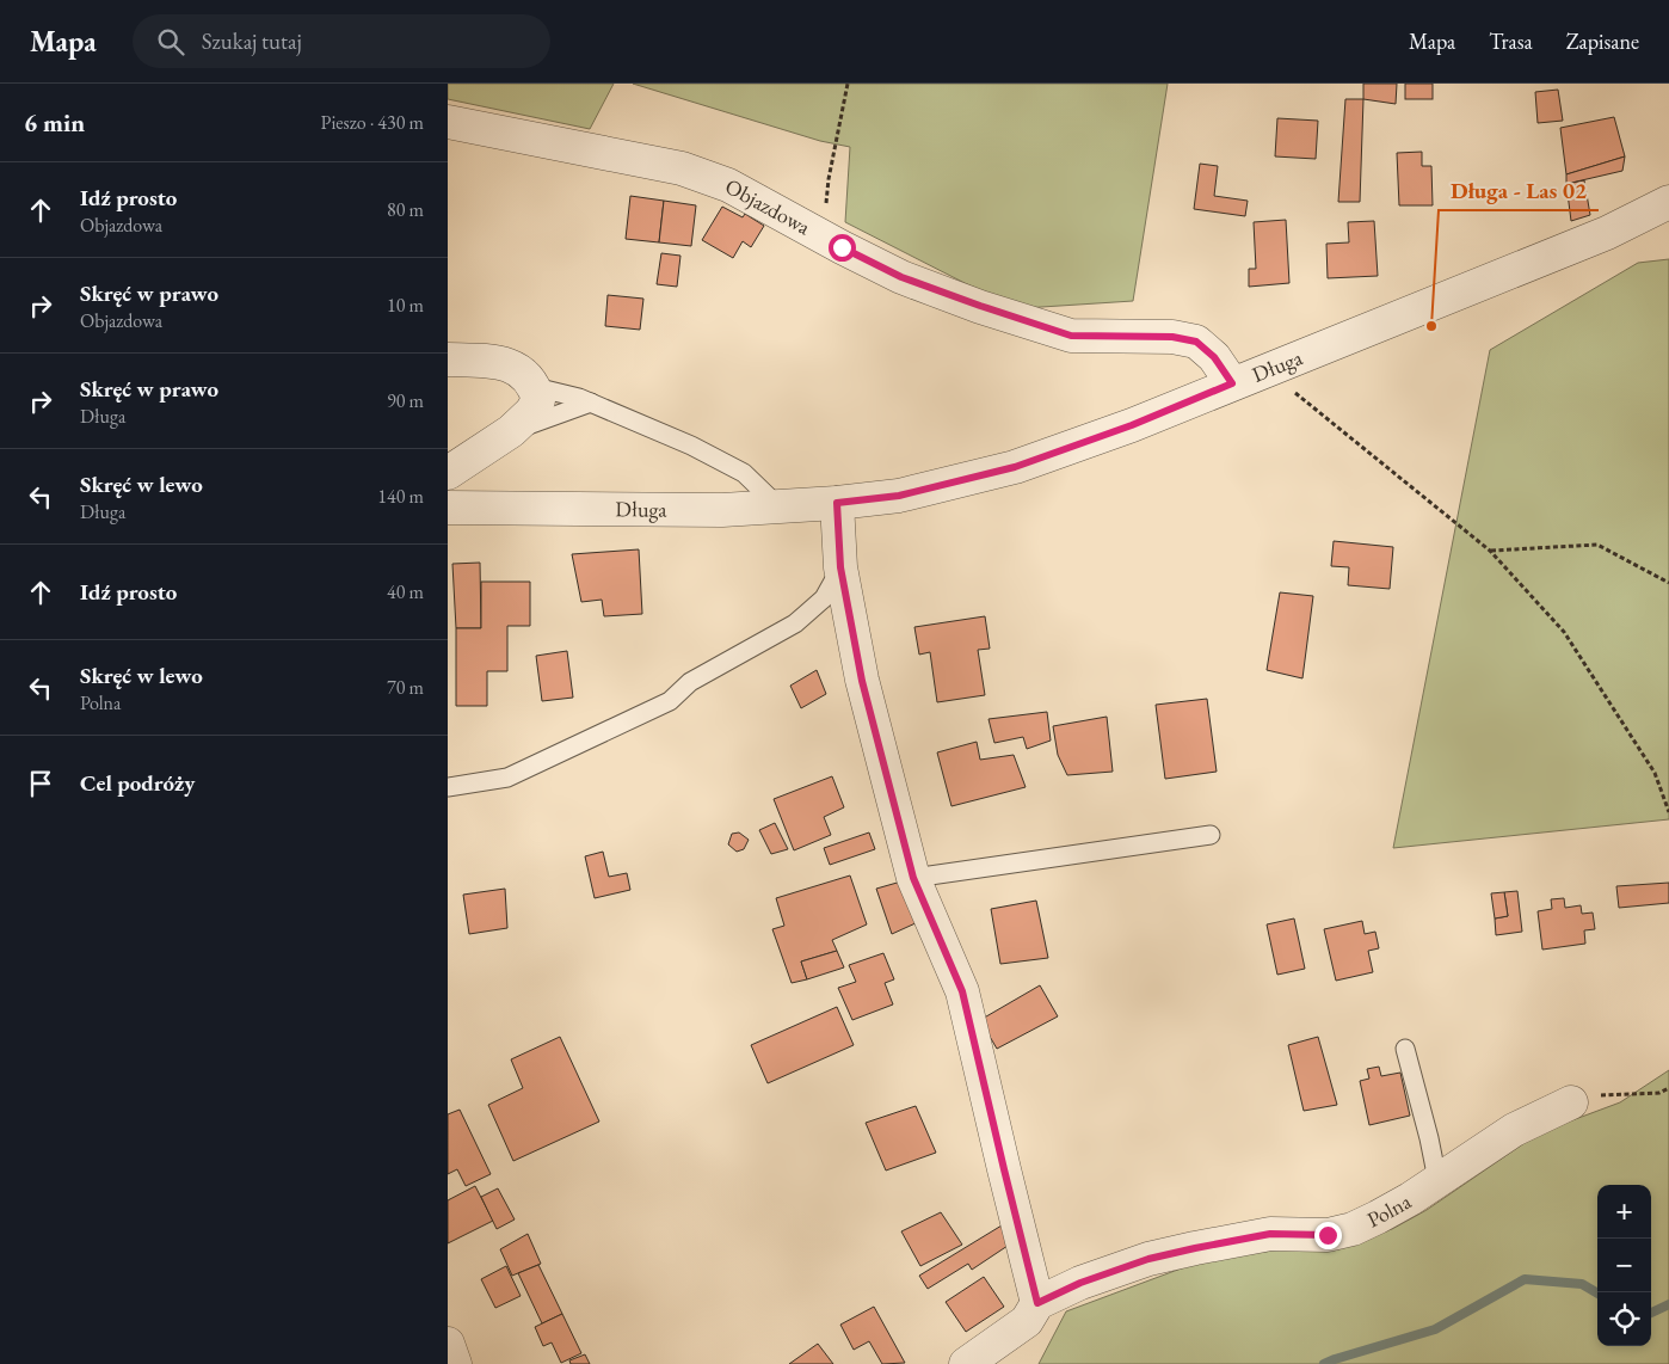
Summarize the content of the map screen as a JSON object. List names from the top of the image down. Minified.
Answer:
{"streets":{"street":["Objazdowa","Długa","Polna"]},"crossings":[["Objazdowa","Długa"]],"places":["Długa - Las 02"],"page":{"header":"Mapa","search":"Szukaj tutaj","nav":["Mapa","Trasa","Zapisane"],"heading":["6 min","Pieszo · 430 m"],"list":[["Idź prosto","Objazdowa","80 m"],["Skręć w prawo","Objazdowa","10 m"],["Skręć w prawo","Długa","90 m"],["Skręć w lewo","Długa","140 m"],["Idź prosto","40 m"],["Skręć w lewo","Polna","70 m"],"Cel podróży"],"map_buttons":["+","−"]}}
